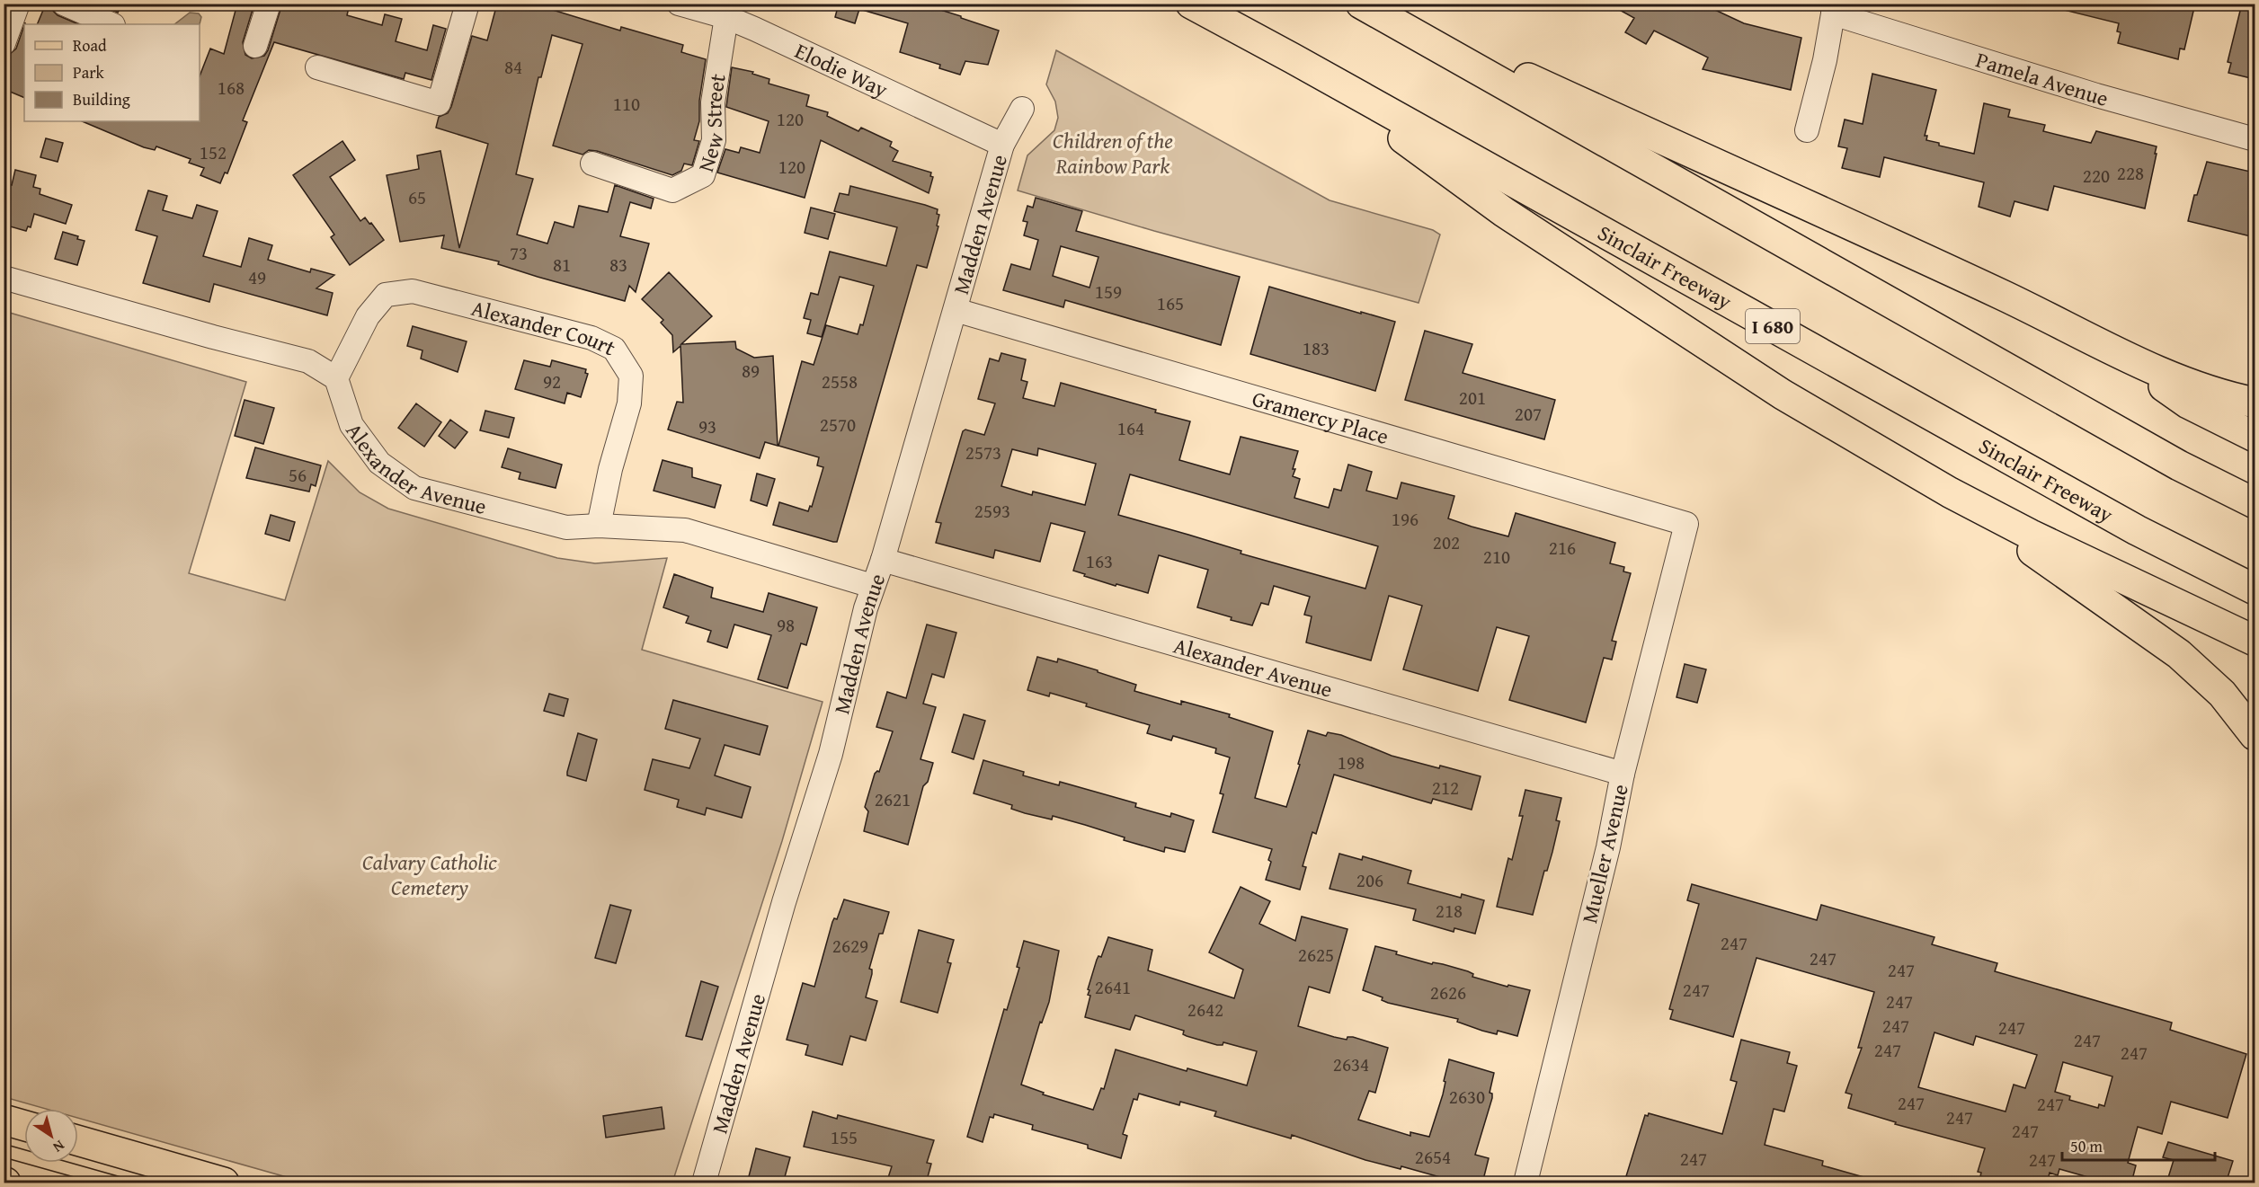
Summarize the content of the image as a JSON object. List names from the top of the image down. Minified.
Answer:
{"streets":{"main road":["Sinclair Freeway","I 680"],"street":["Elodie Way","Pamela Avenue","New Street","Madden Avenue","Alexander Court","Gramercy Place","Alexander Avenue","Mueller Avenue"]},"crossings":[["Elodie Way","New Street"],["Elodie Way","Madden Avenue"],["Madden Avenue","Gramercy Place"],["Madden Avenue","Alexander Avenue"],["Alexander Court","Alexander Avenue"],["Gramercy Place","Mueller Avenue"],["Alexander Avenue","Mueller Avenue"]],"parks":["Children of the Rainbow Park","Calvary Catholic Cemetery"],"house_numbers":["84","168","110","120","152","120","228","220","65","73","81","83","49","159","165","183","89","92","2558","201","207","2570","93","164","2573","56","2593","196","202","216","210","163","98","198","212","2621","206","218","247","2629","2625","247","247","2641","247","2626","247","2642","247","247","247","247","247","2634","2630","247","247","247","247","155","2654","247","247"],"legend":["Road","Park","Building"],"scale_bar":"50 m","north":"bottom right"}
